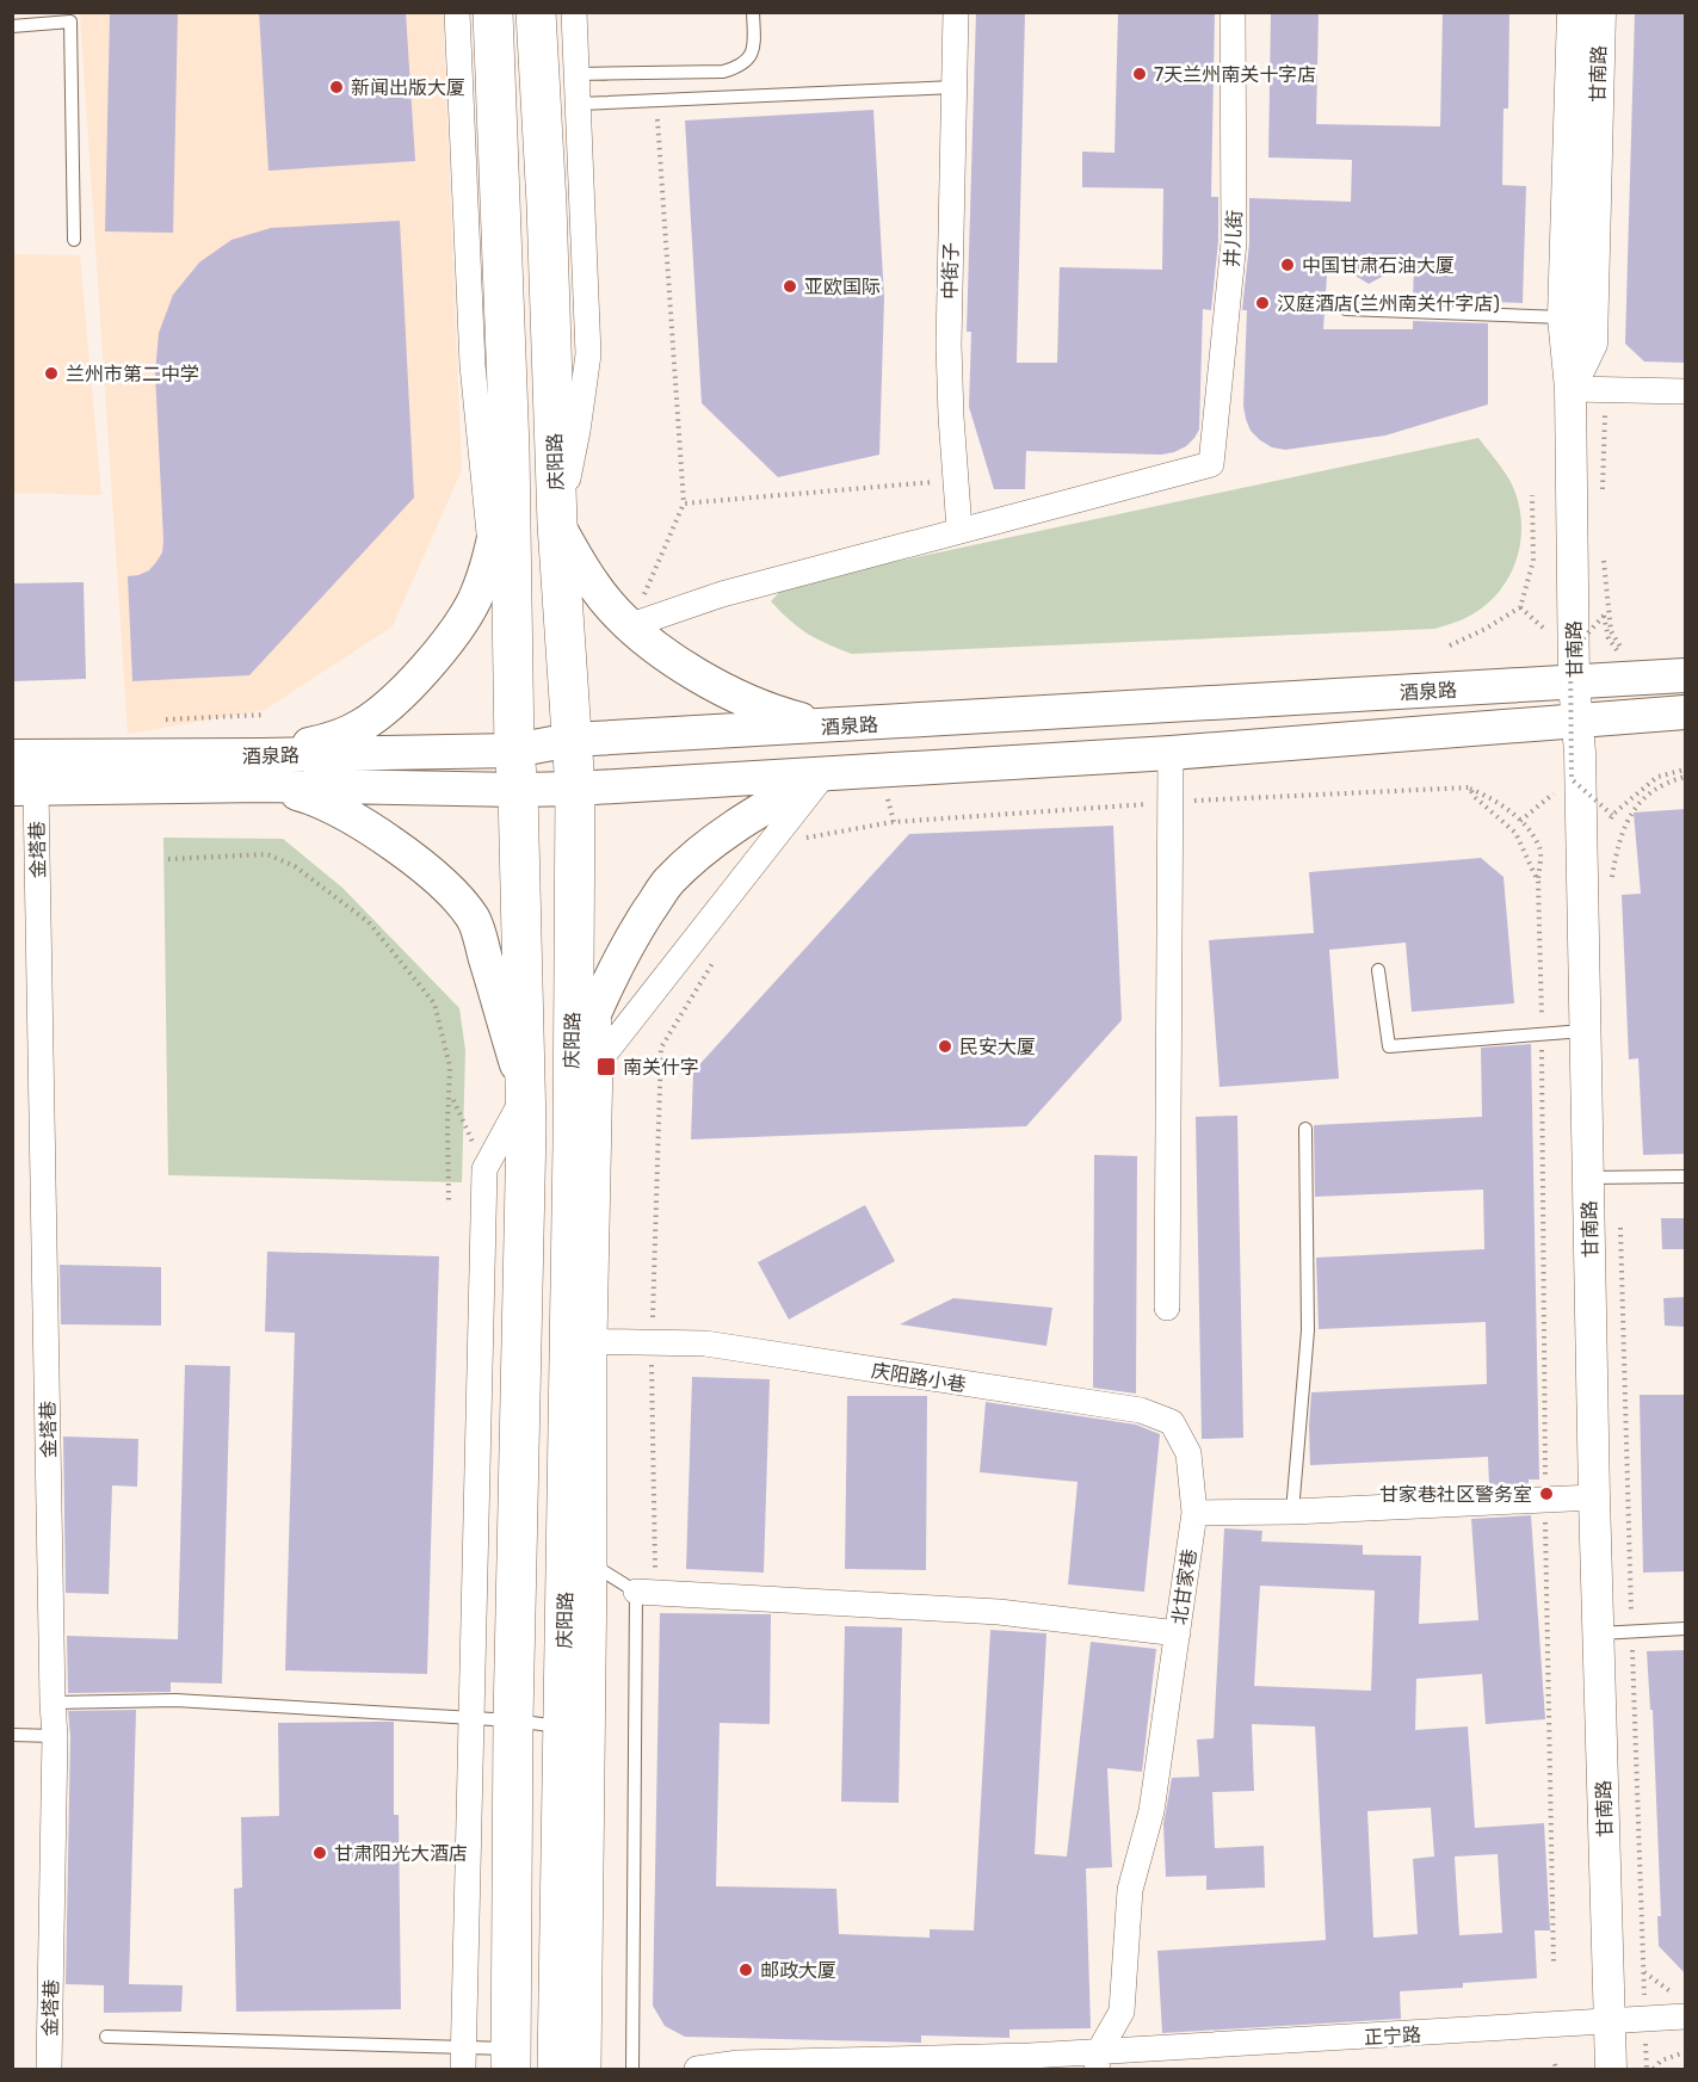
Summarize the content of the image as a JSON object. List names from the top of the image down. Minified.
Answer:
{"streets":{"main road":["庆阳路","酒泉路"],"street":["甘南路","井儿街","中街子","金塔巷","庆阳路小巷","北甘家巷","正宁路"]},"crossings":[["甘南路","酒泉路"],["甘南路","正宁路"],["井儿街","中街子"],["庆阳路","酒泉路"],["庆阳路","庆阳路小巷"],["酒泉路","金塔巷"],["庆阳路小巷","北甘家巷"],["北甘家巷","正宁路"]],"places":{"other":["7天兰州南关十字店","新闻出版大厦","中国甘肃石油大厦","亚欧国际","汉庭酒店(兰州南关什字店)","兰州市第二中学","民安大厦","甘家巷社区警务室","甘肃阳光大酒店","邮政大厦"],"transit":["南关什字"]}}
